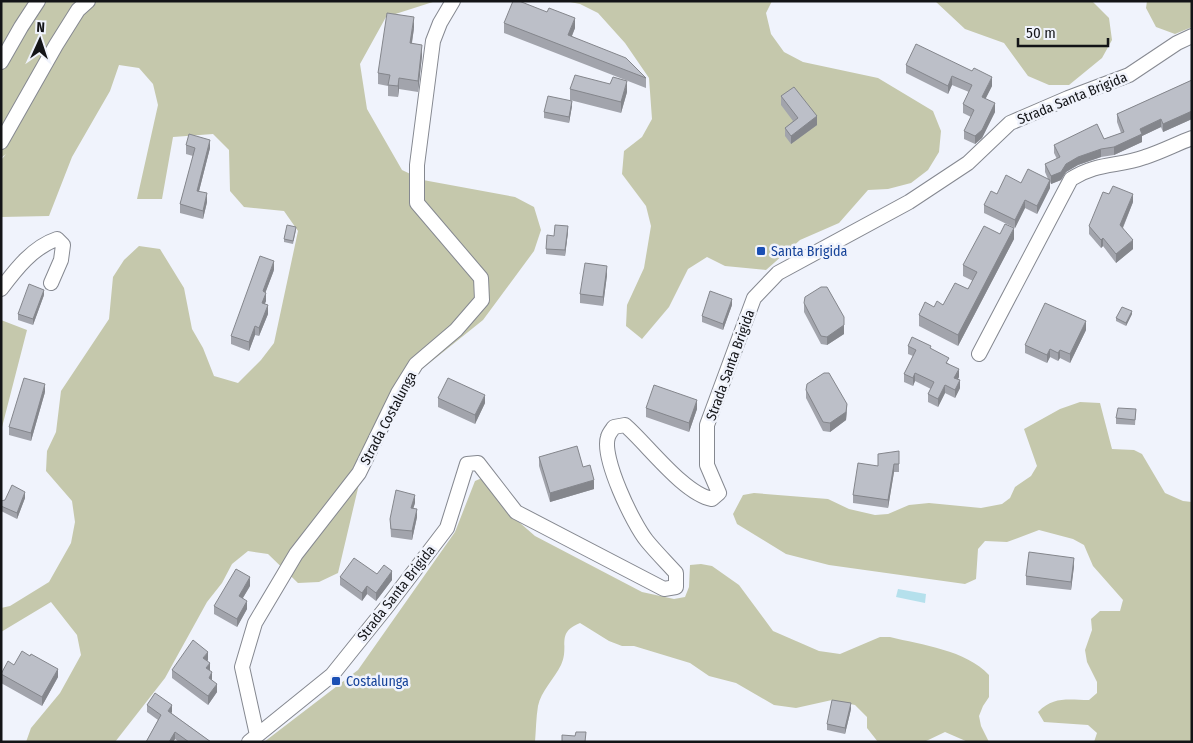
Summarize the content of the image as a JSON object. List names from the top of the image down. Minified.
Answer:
{"streets":{"street":["Strada Santa Brigida","Strada Costalunga"]},"crossings":[["Strada Santa Brigida","Strada Costalunga"]],"places":{"transit":["Santa Brigida","Costalunga"]},"scale_bar":"50 m","north":"top"}
